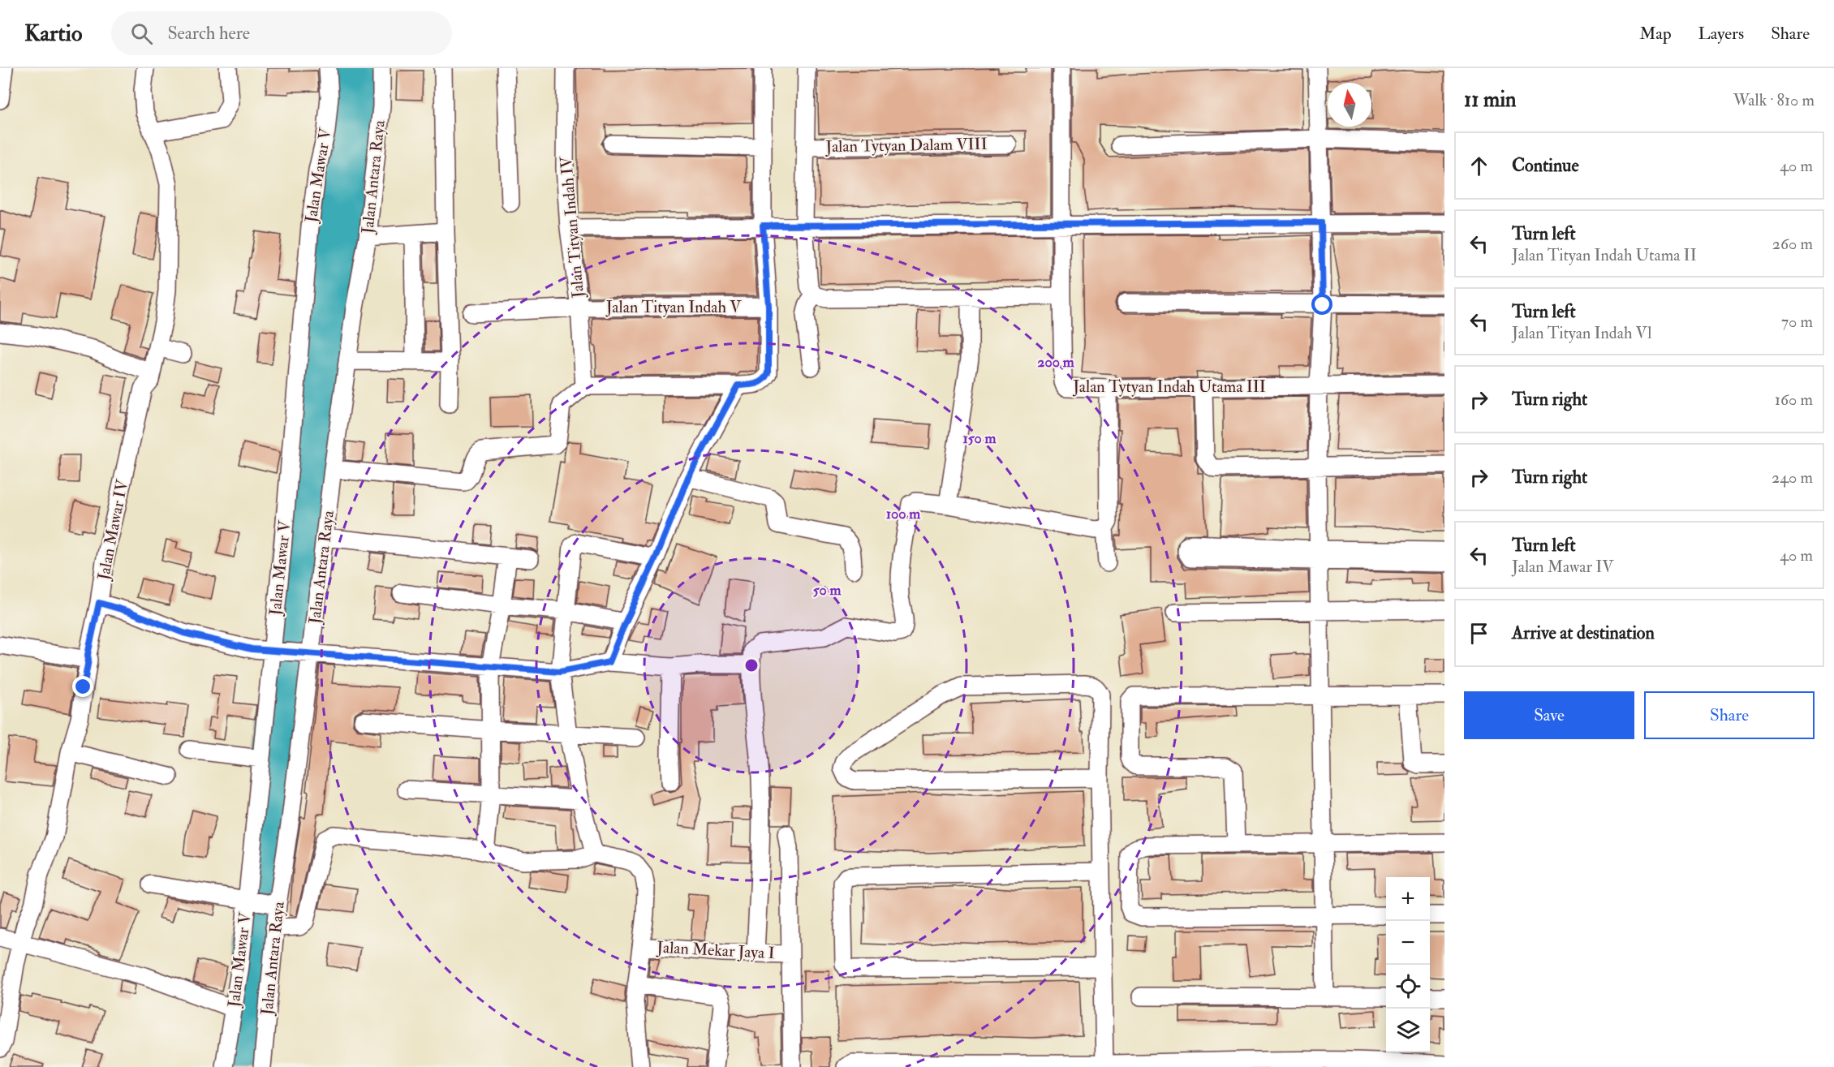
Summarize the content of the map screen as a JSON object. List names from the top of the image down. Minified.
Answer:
{"streets":{"street":["Jalan Tytyan Dalam VIII","Jalan Mawar V","Jalan Antara Raya","Jalan Tityan Indah IV","Jalan Tityan Indah V","Jalan Tytyan Indah Utama III","Jalan Mawar IV","Jalan Mekar Jaya I"]},"crossings":[["Jalan Tityan Indah IV","Jalan Tityan Indah V"]],"north":"top","page":{"header":"Kartio","search":"Search here","nav":["Map","Layers","Share"],"heading":["11 min","Walk · 810 m"],"list":[["Continue","40 m"],["Turn left","Jalan Tityan Indah Utama II","260 m"],["Turn left","Jalan Tityan Indah Vl","70 m"],["Turn right","160 m"],["Turn right","240 m"],["Turn left","Jalan Mawar IV","40 m"],"Arrive at destination"],"buttons":["Save","Share"],"map_buttons":["+","−"]},"rings":["200 m","150 m","100 m","50 m"]}
